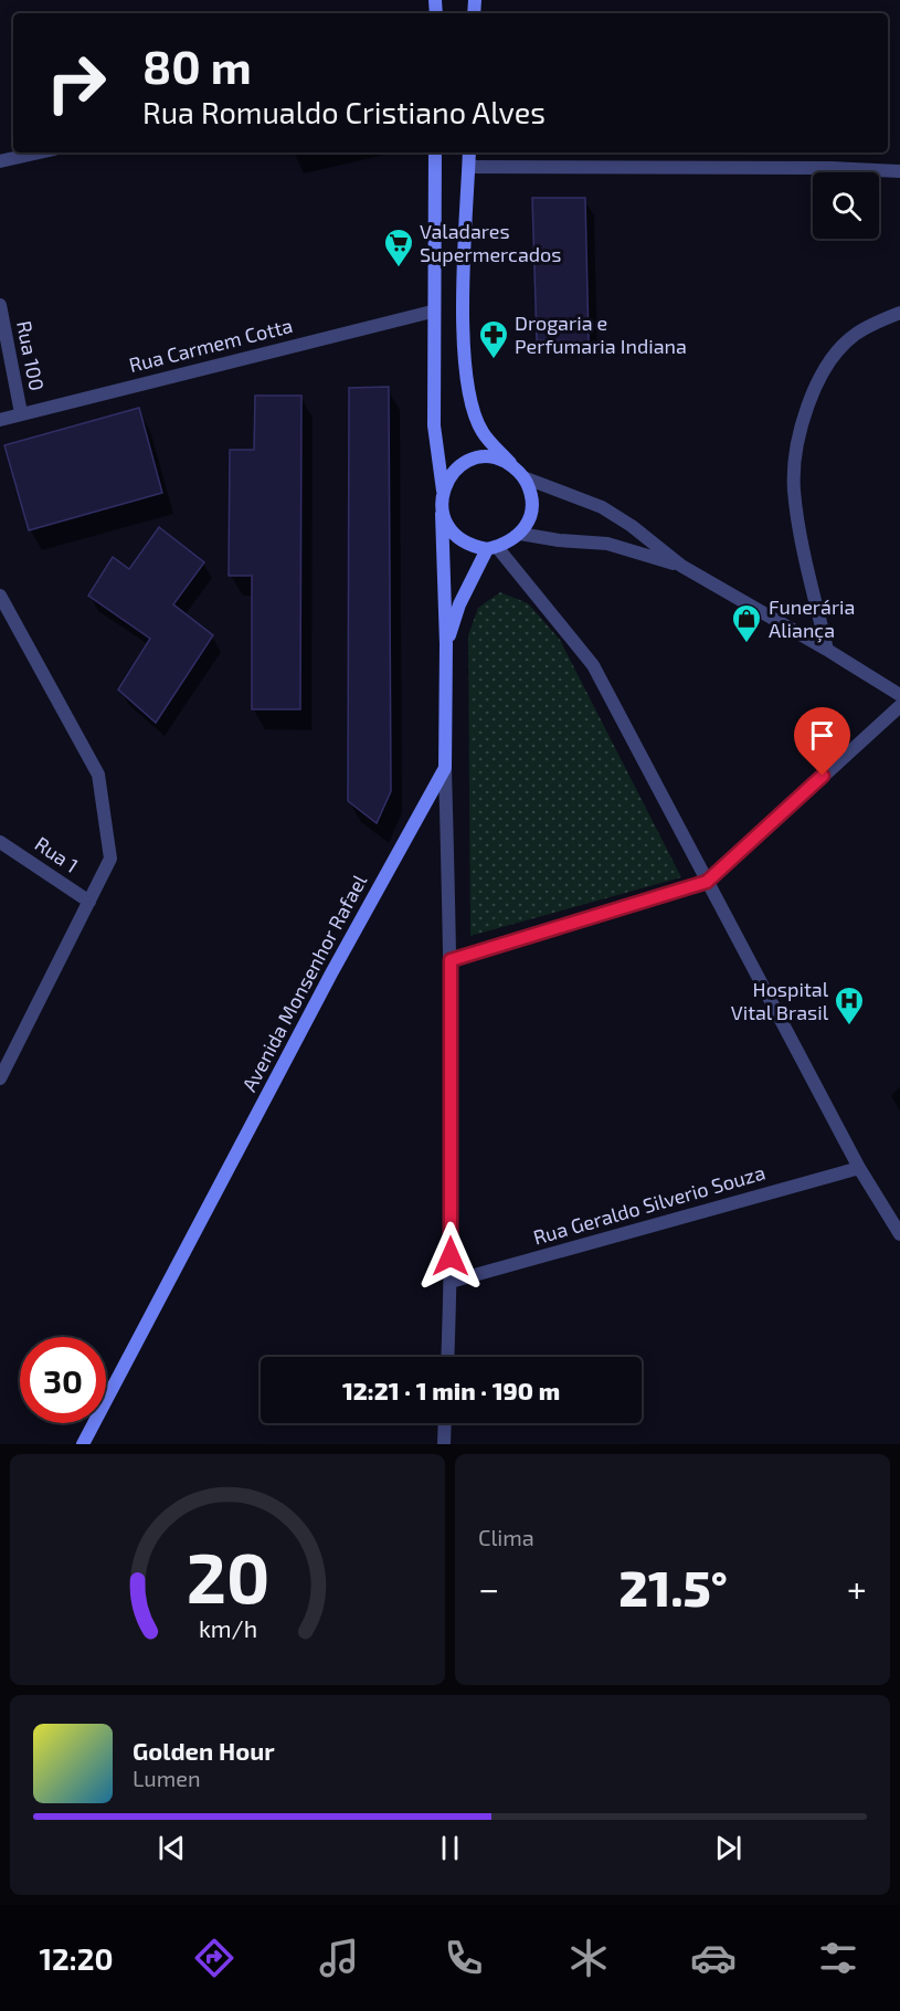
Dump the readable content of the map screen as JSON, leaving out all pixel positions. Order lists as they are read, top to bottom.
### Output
{
  "streets": {
    "main road": ["Avenida Monsenhor Rafael"],
    "street": [
      "Rua Carmem Cotta",
      "Rua 100",
      "Rua 1",
      "Rua Geraldo Silverio Souza"
    ]
  },
  "crossings": [
    ["Rua Carmem Cotta", "Rua 100"]
  ],
  "places": {
    "supermarket": ["Valadares Supermercados"],
    "pharmacy": ["Drogaria e Perfumaria Indiana"],
    "shop": ["Funerária Aliança"],
    "hospital": ["Hospital Vital Brasil"]
  },
  "page": {
    "turn": ["80 m", "Rua Romualdo Cristiano Alves"],
    "limit": "30",
    "trip": "12:21 · 1 min · 190 m",
    "tile": "Clima",
    "heat": ["−", "21.5°", "+"],
    "song": ["Golden Hour", "Lumen"],
    "tabs": "12:20",
    "gauge": ["20", "km/h"]
  }
}
